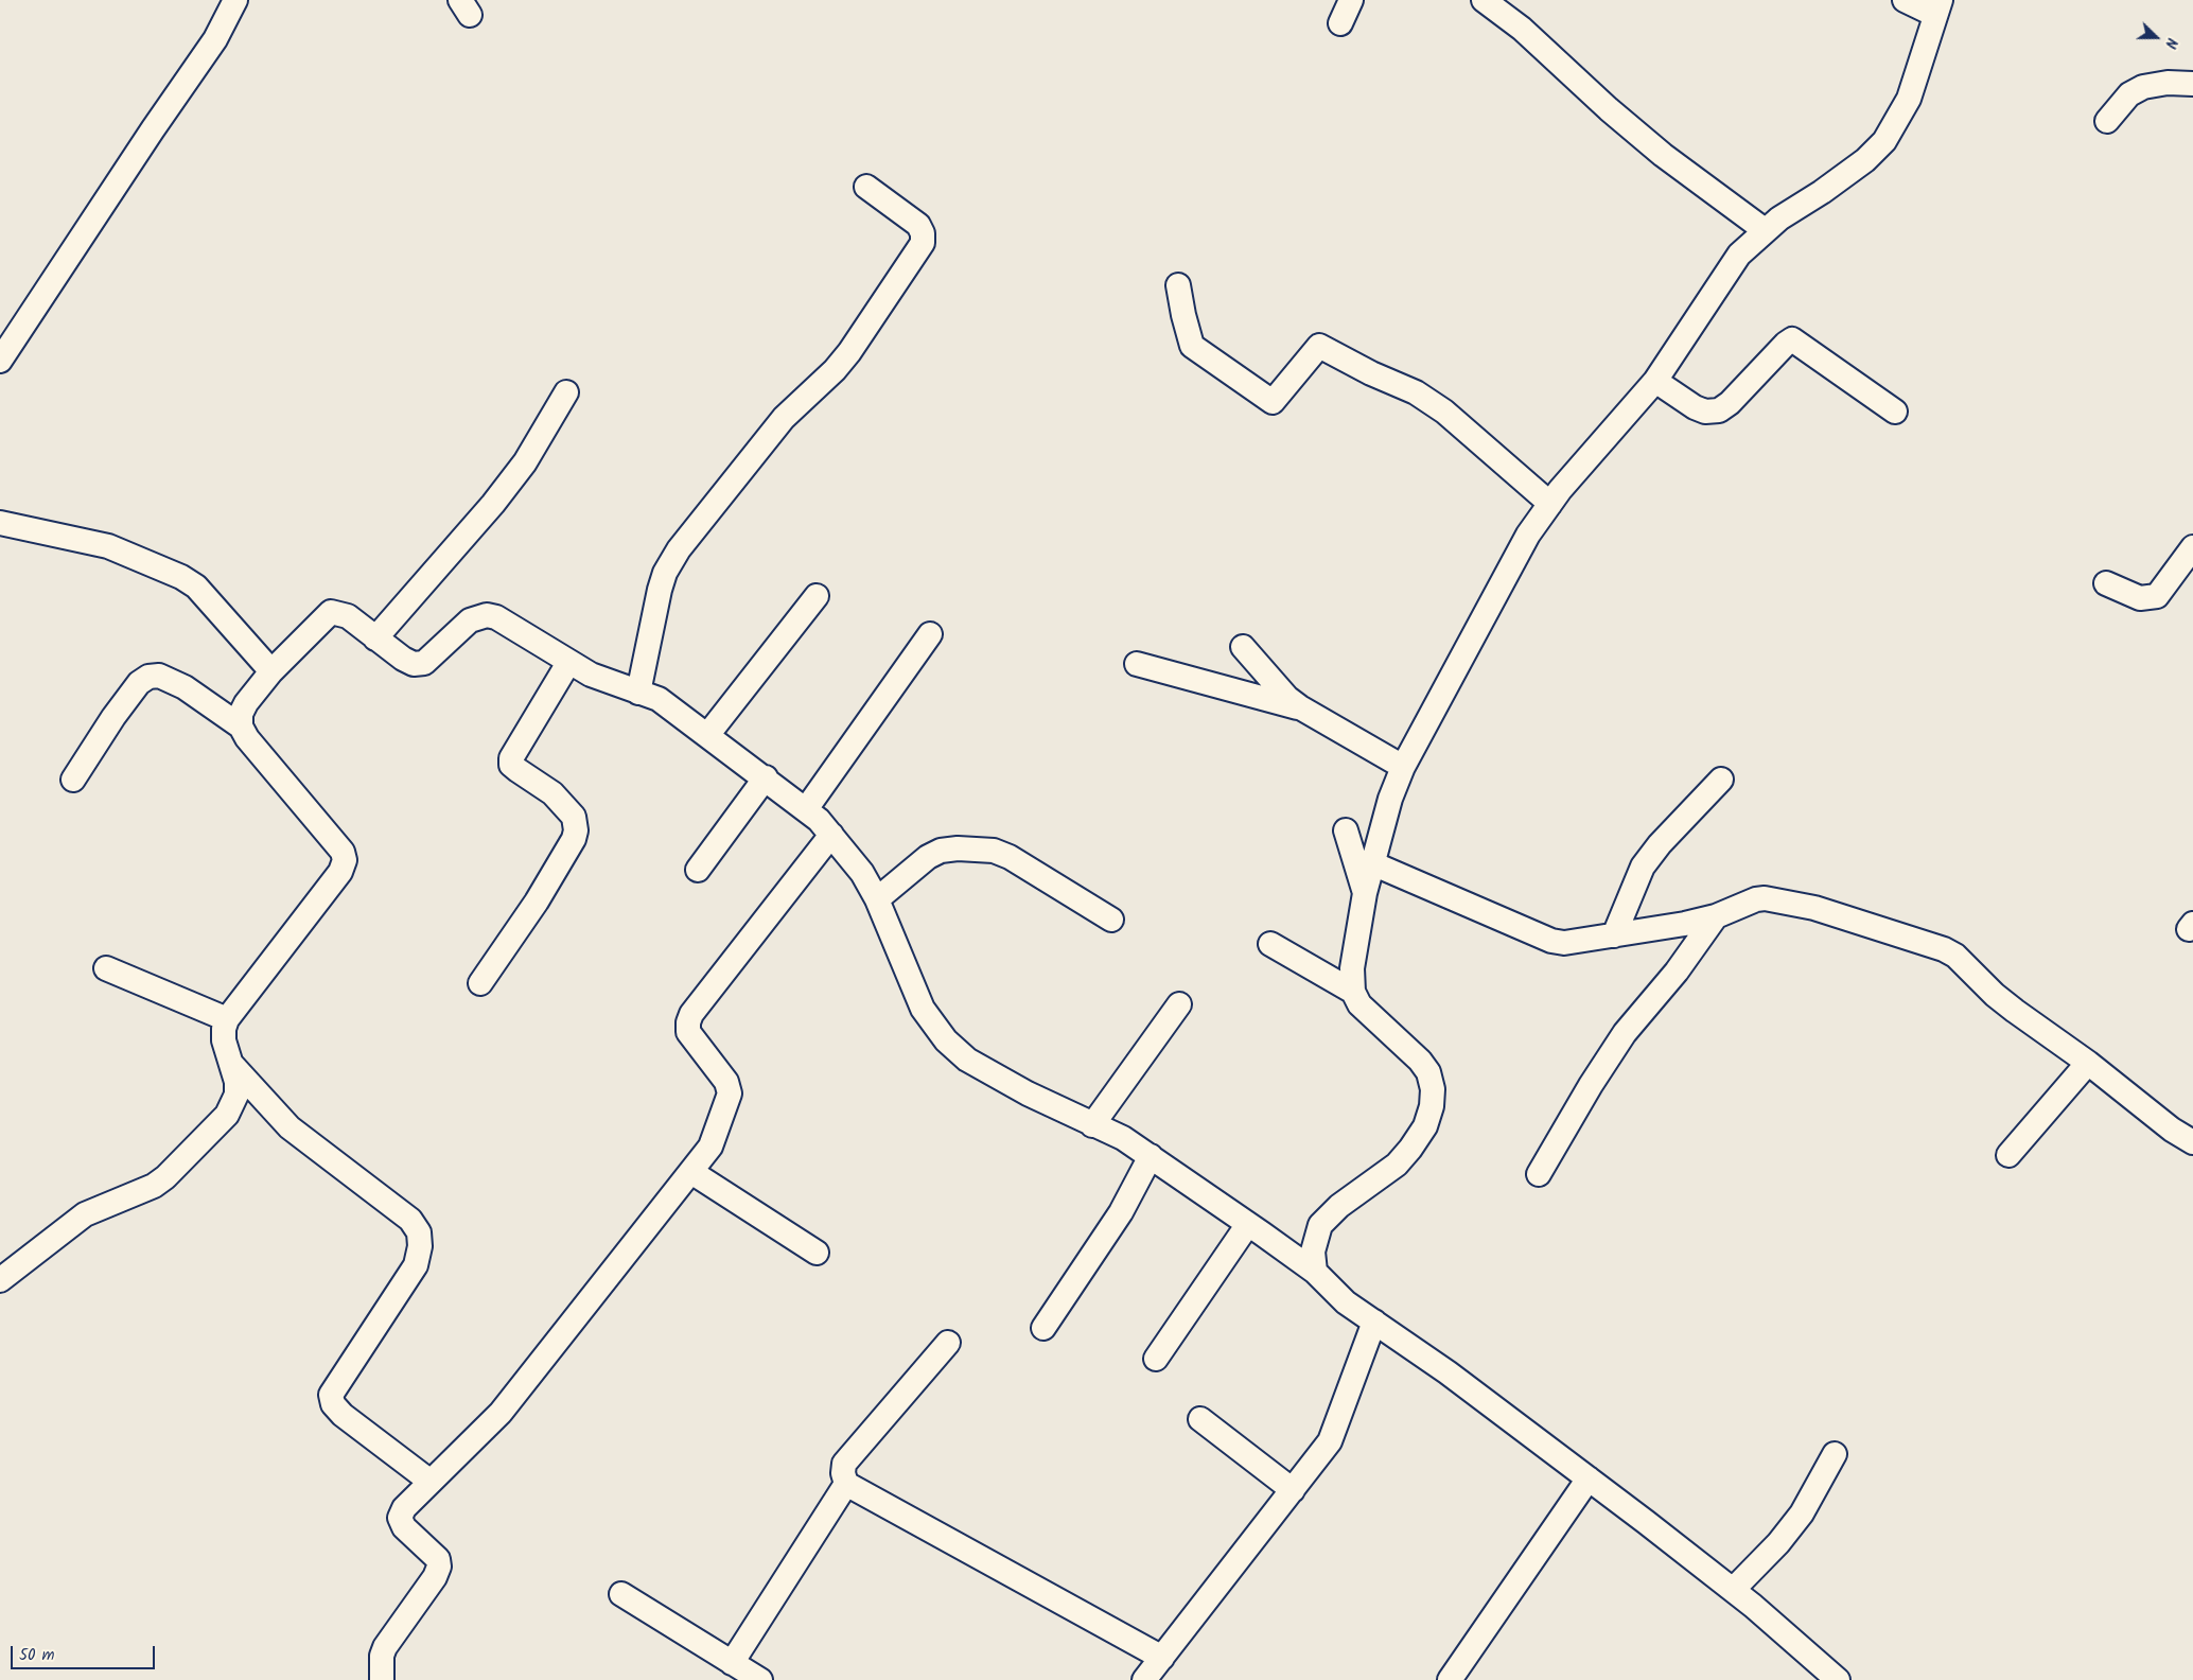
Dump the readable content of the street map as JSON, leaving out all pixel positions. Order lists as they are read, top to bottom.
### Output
{
  "scale_bar": "50 m",
  "north": "right"
}
